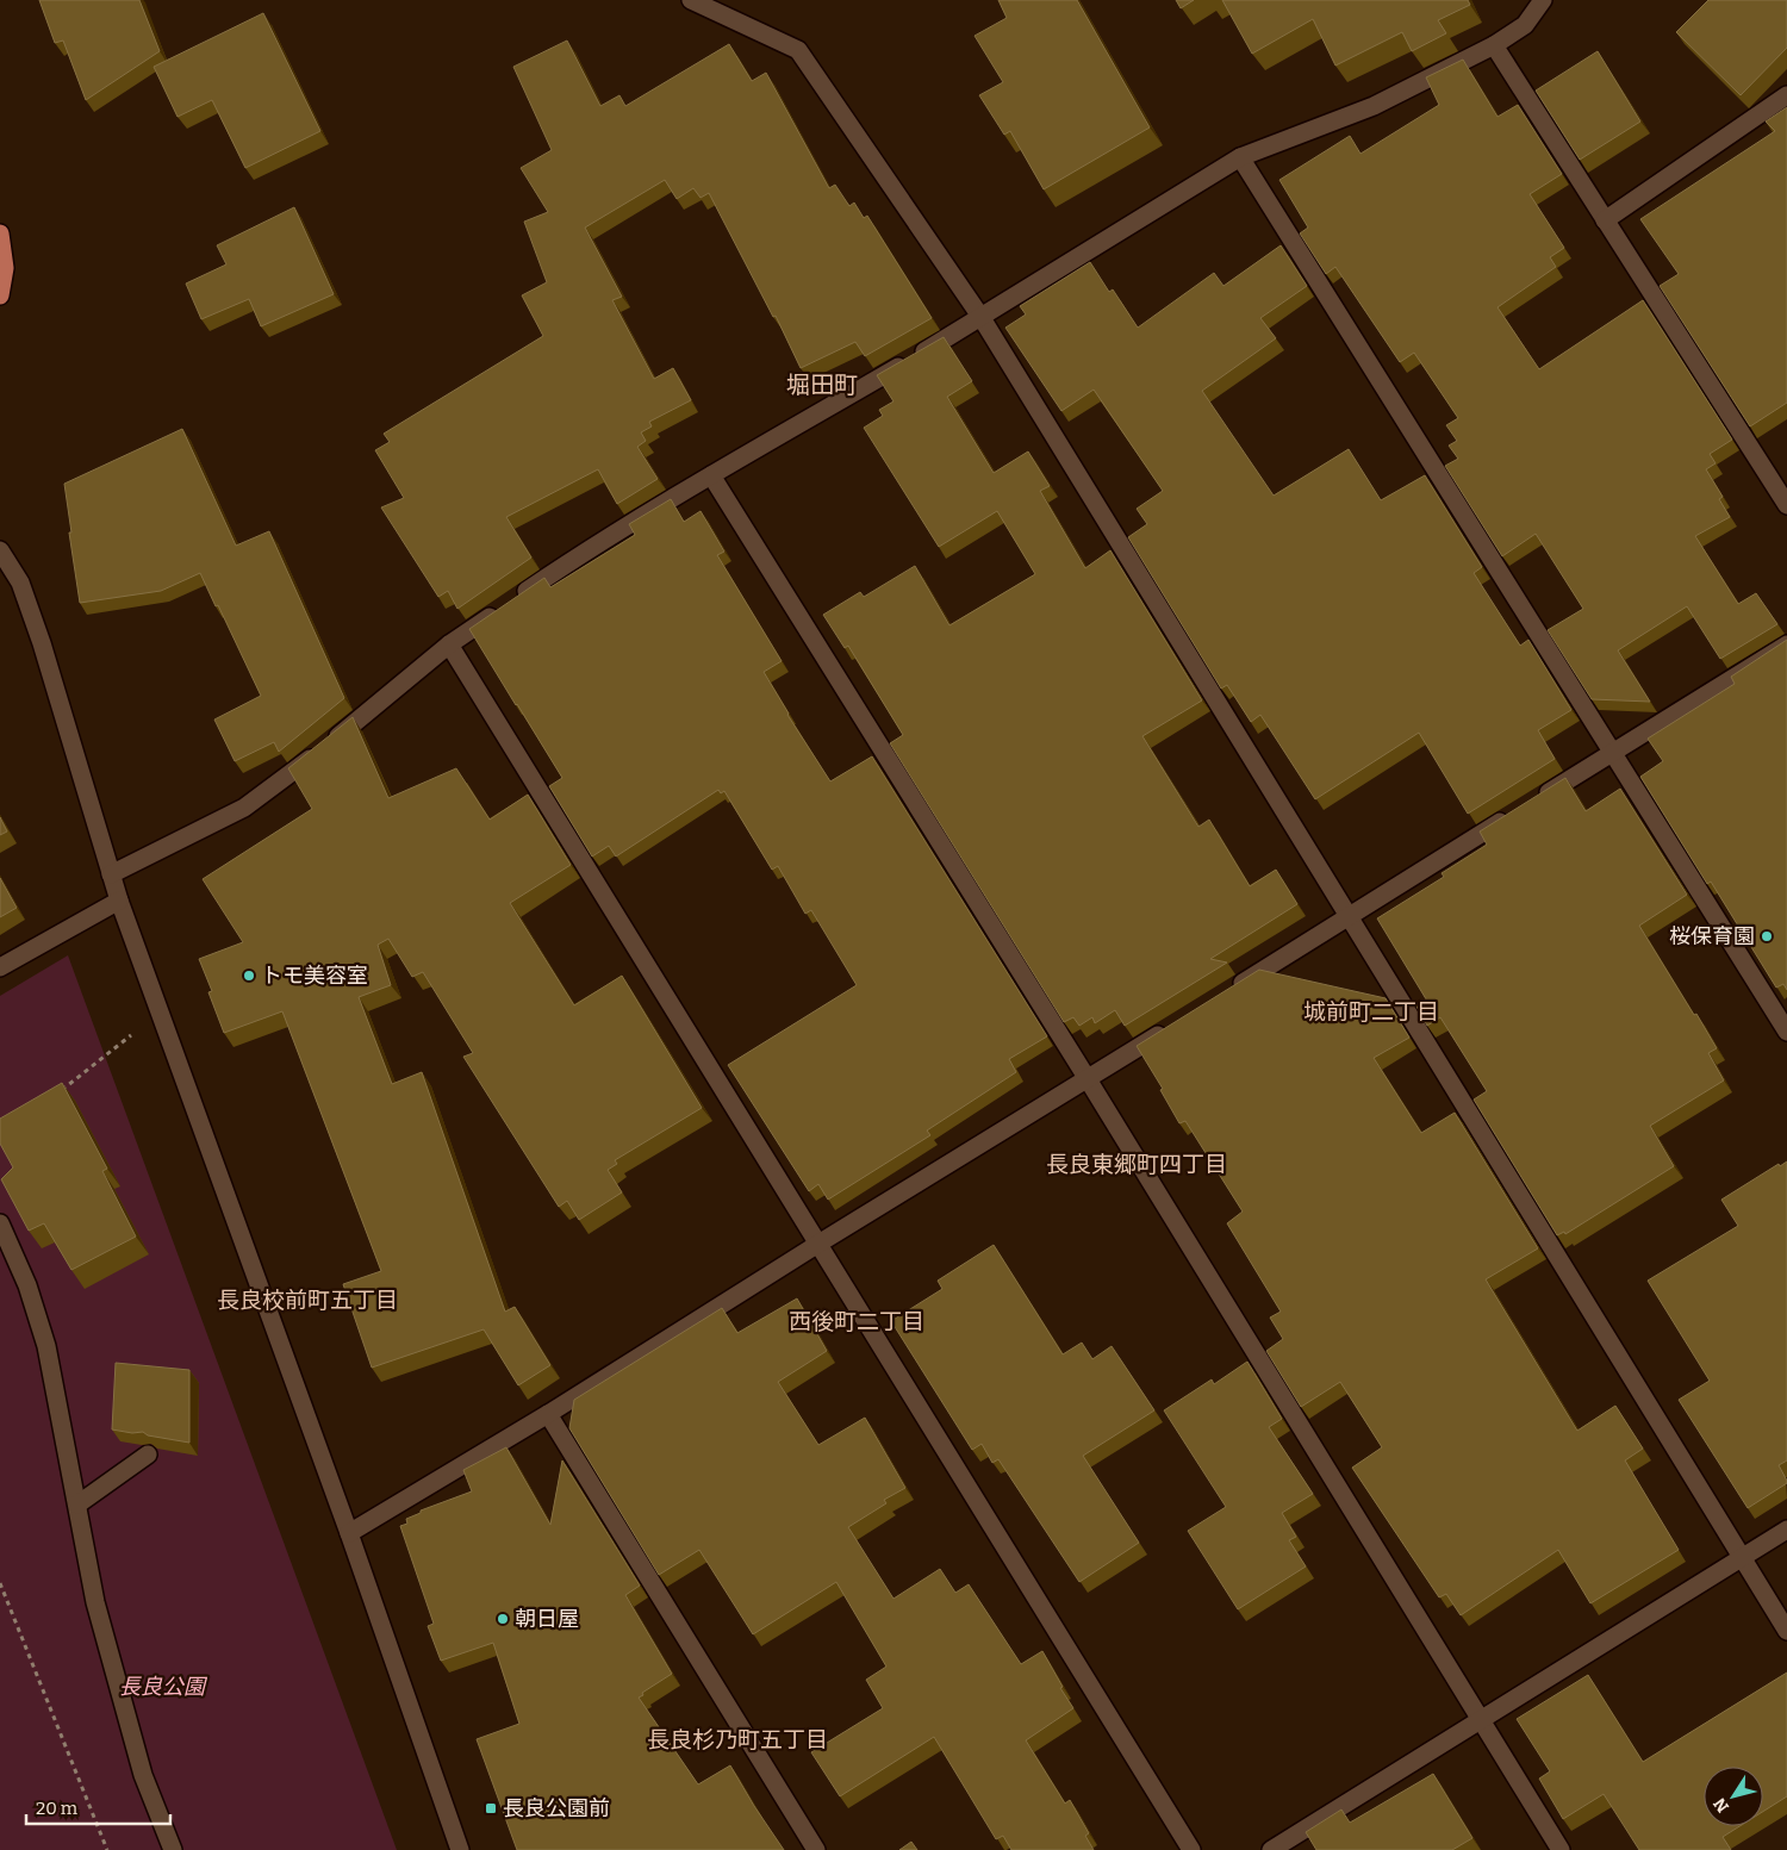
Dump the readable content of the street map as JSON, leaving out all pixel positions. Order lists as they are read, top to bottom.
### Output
{
  "districts": [
    "堀田町",
    "城前町二丁目",
    "長良東郷町四丁目",
    "長良校前町五丁目",
    "西後町二丁目",
    "長良杉乃町五丁目"
  ],
  "parks": ["長良公園"],
  "places": {
    "other": ["桜保育園", "トモ美容室", "朝日屋"],
    "transit": ["長良公園前"]
  },
  "scale_bar": "20 m",
  "north": "bottom left"
}
